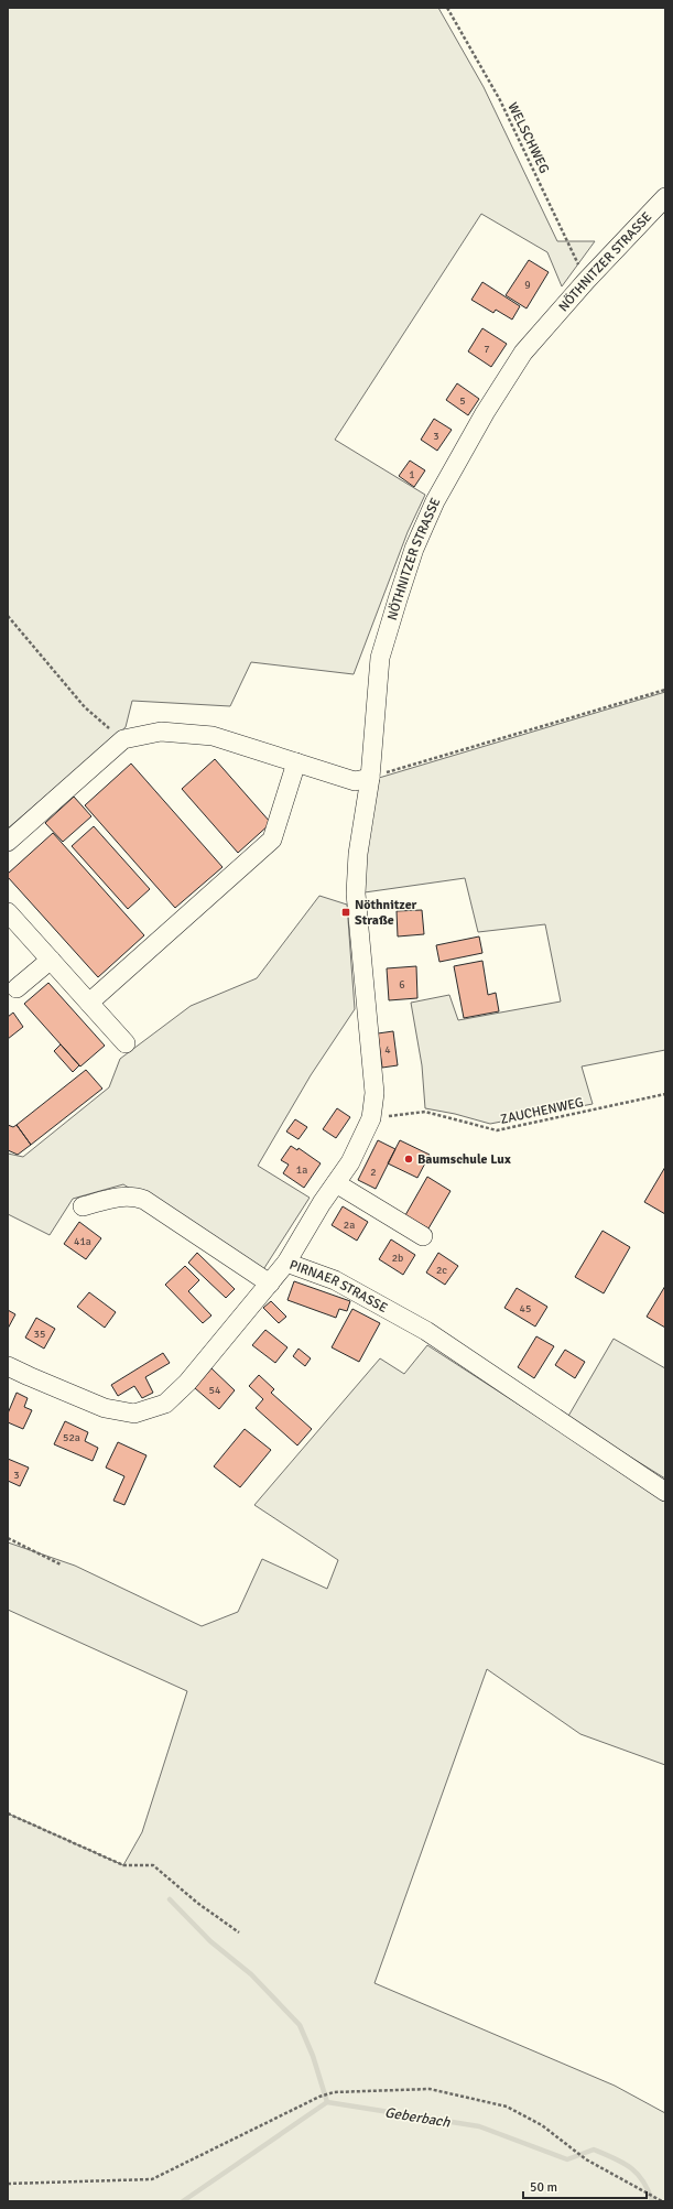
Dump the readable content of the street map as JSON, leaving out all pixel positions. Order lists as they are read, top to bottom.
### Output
{
  "streets": {
    "street": ["NÖTHNITZER STRASSE", "PIRNAER STRASSE"],
    "path": ["WELSCHWEG", "ZAUCHENWEG"]
  },
  "crossings": [
    ["WELSCHWEG", "NÖTHNITZER STRASSE"],
    ["NÖTHNITZER STRASSE", "ZAUCHENWEG"],
    ["NÖTHNITZER STRASSE", "PIRNAER STRASSE"]
  ],
  "water": ["Geberbach"],
  "places": {
    "transit": ["Nöthnitzer Straße"],
    "other": ["Baumschule Lux"]
  },
  "house_numbers": [
    "9",
    "7",
    "5",
    "3",
    "1",
    "6",
    "4",
    "1a",
    "2",
    "2a",
    "41a",
    "2b",
    "2c",
    "45",
    "35",
    "54",
    "52a",
    "3"
  ],
  "scale_bar": "50 m"
}
